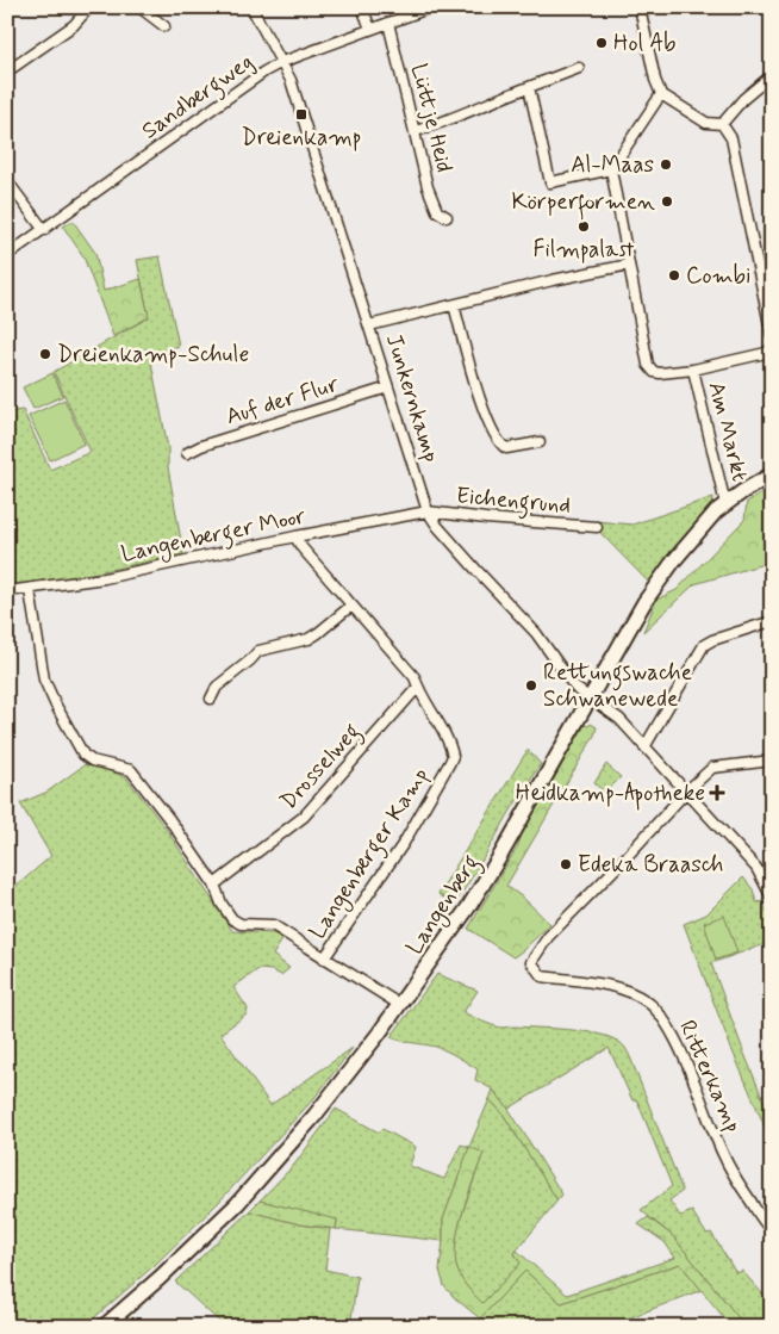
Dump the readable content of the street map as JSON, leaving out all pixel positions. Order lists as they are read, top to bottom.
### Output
{
  "streets": {
    "main road": ["Langenberg"],
    "street": [
      "Sandbergweg",
      "Lüttje Heid",
      "Junkernkamp",
      "Auf der Flur",
      "Am Markt",
      "Eichengrund",
      "Langenberger Moor",
      "Drosselweg",
      "Langenberger Kamp",
      "Ritterkamp"
    ]
  },
  "crossings": [
    ["Sandbergweg", "Lüttje Heid"],
    ["Sandbergweg", "Junkernkamp"],
    ["Junkernkamp", "Auf der Flur"],
    ["Junkernkamp", "Eichengrund"],
    ["Junkernkamp", "Langenberger Moor"],
    ["Junkernkamp", "Langenberg"],
    ["Junkernkamp", "Ritterkamp"],
    ["Am Markt", "Langenberg"],
    ["Eichengrund", "Langenberger Moor"],
    ["Langenberger Moor", "Langenberger Kamp"],
    ["Drosselweg", "Langenberger Kamp"]
  ],
  "places": {
    "other": [
      "Hol Ab",
      "Al-Maas",
      "Körperformen",
      "Filmpalast",
      "Combi",
      "Dreienkamp-Schule",
      "Rettungswache Schwanewede",
      "Edeka Braasch"
    ],
    "transit": ["Dreienkamp"],
    "health": ["Heidkamp-Apotheke"]
  }
}
